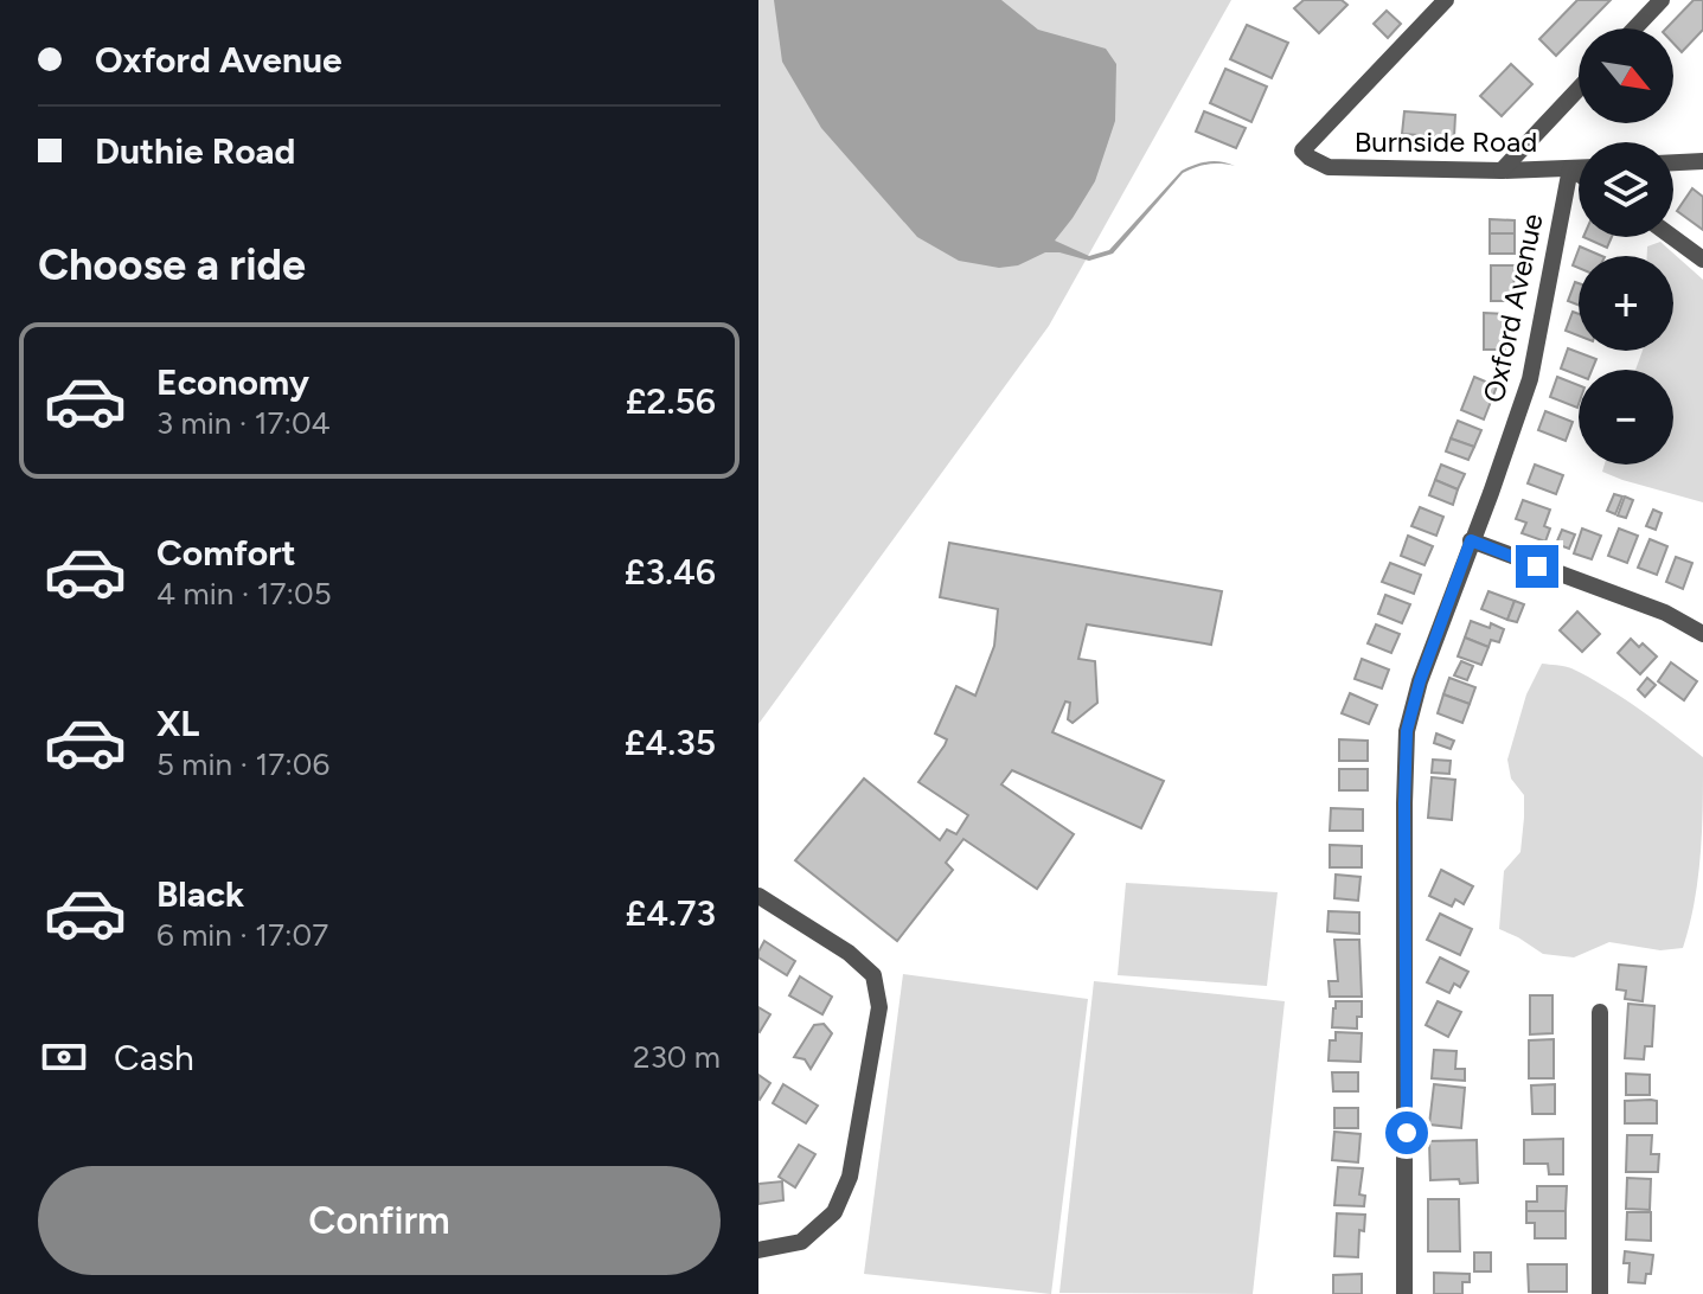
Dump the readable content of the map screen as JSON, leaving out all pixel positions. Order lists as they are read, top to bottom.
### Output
{
  "streets": {
    "street": ["Burnside Road", "Oxford Avenue"]
  },
  "crossings": [
    ["Burnside Road", "Oxford Avenue"]
  ],
  "north": "bottom right",
  "page": {
    "banner": ["Oxford Avenue", "Duthie Road"],
    "map_buttons": ["+", "−"],
    "heading": "Choose a ride",
    "list": [
      {
        "name": "Economy",
        "note": "3 min · 17:04",
        "value": "£2.56"
      },
      {
        "name": "Comfort",
        "note": "4 min · 17:05",
        "value": "£3.46"
      },
      {
        "name": "XL",
        "note": "5 min · 17:06",
        "value": "£4.35"
      },
      {
        "name": "Black",
        "note": "6 min · 17:07",
        "value": "£4.73"
      }
    ],
    "pay": ["Cash", "230 m"],
    "buttons": "Confirm"
  }
}
